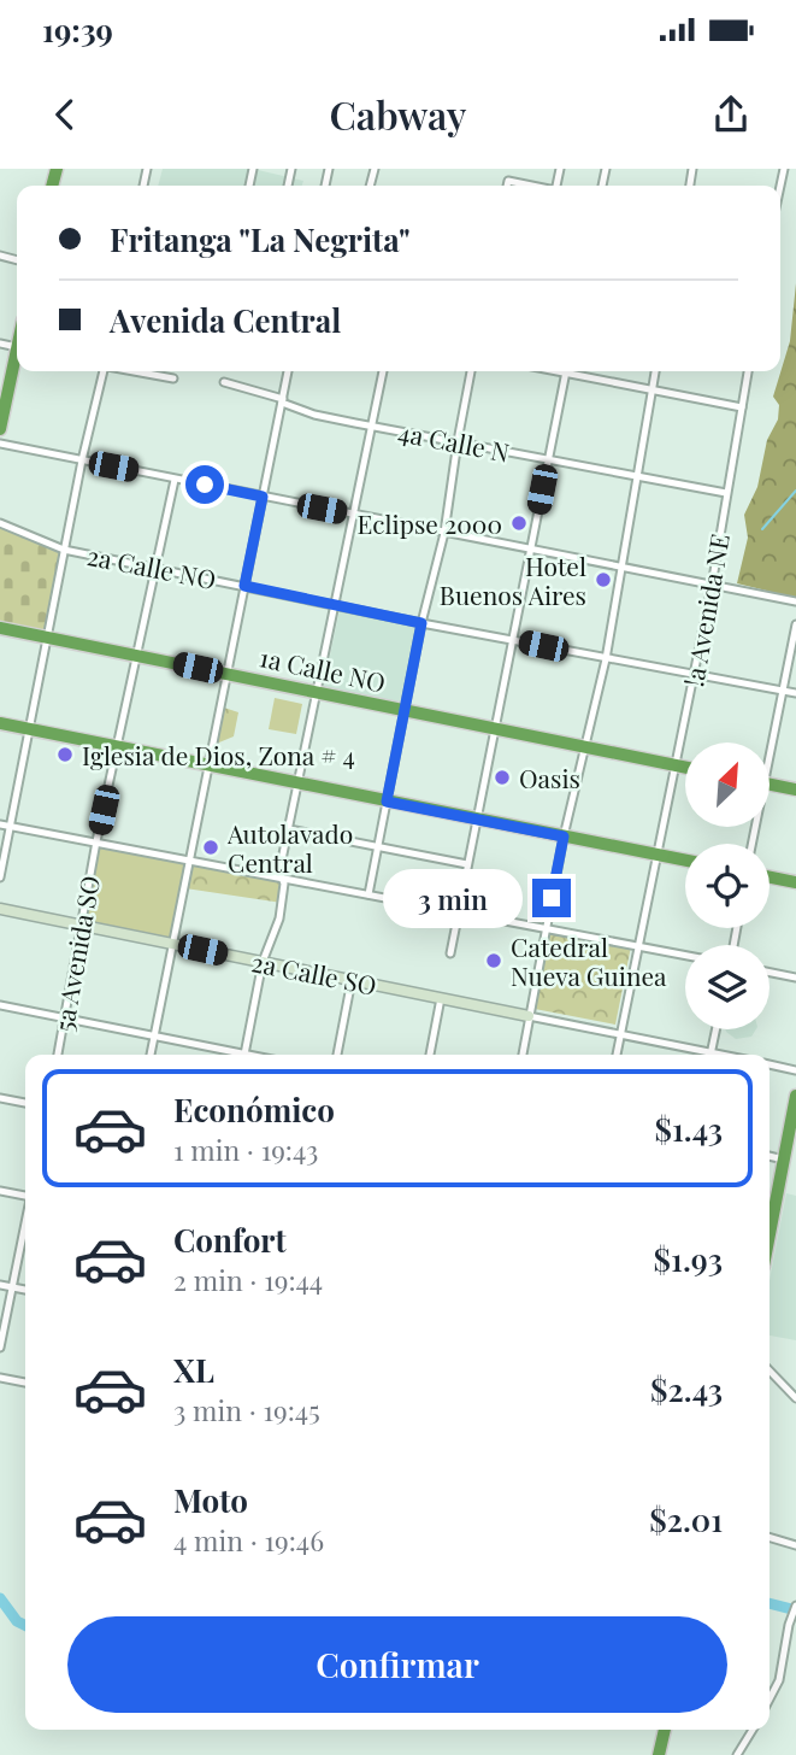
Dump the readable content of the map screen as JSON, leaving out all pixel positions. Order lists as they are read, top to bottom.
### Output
{
  "streets": {
    "highway": ["1a Calle NO"],
    "street": [
      "4a Calle N",
      "2a Calle NO",
      "!a Avenida NE",
      "5a Avenida SO",
      "2a Calle SO"
    ]
  },
  "crossings": [
    ["4a Calle N", "!a Avenida NE"],
    ["2a Calle NO", "!a Avenida NE"],
    ["2a Calle NO", "5a Avenida SO"],
    ["!a Avenida NE", "1a Calle NO"],
    ["1a Calle NO", "5a Avenida SO"],
    ["5a Avenida SO", "2a Calle SO"]
  ],
  "places": [
    "Eclipse 2000",
    "Hotel Buenos Aires",
    "Iglesia de Dios, Zona # 4",
    "Oasis",
    "Autolavado Central",
    "Catedral Nueva Guinea"
  ],
  "north": "top right",
  "page": {
    "status": "19:39",
    "header": "Cabway",
    "banner": ["Fritanga \"La Negrita\"", "Avenida Central"],
    "bubble": "3 min",
    "list": [
      {
        "name": "Económico",
        "note": "1 min · 19:43",
        "value": "$1.43"
      },
      {
        "name": "Confort",
        "note": "2 min · 19:44",
        "value": "$1.93"
      },
      {
        "name": "XL",
        "note": "3 min · 19:45",
        "value": "$2.43"
      },
      {
        "name": "Moto",
        "note": "4 min · 19:46",
        "value": "$2.01"
      }
    ],
    "buttons": "Confirmar"
  }
}
